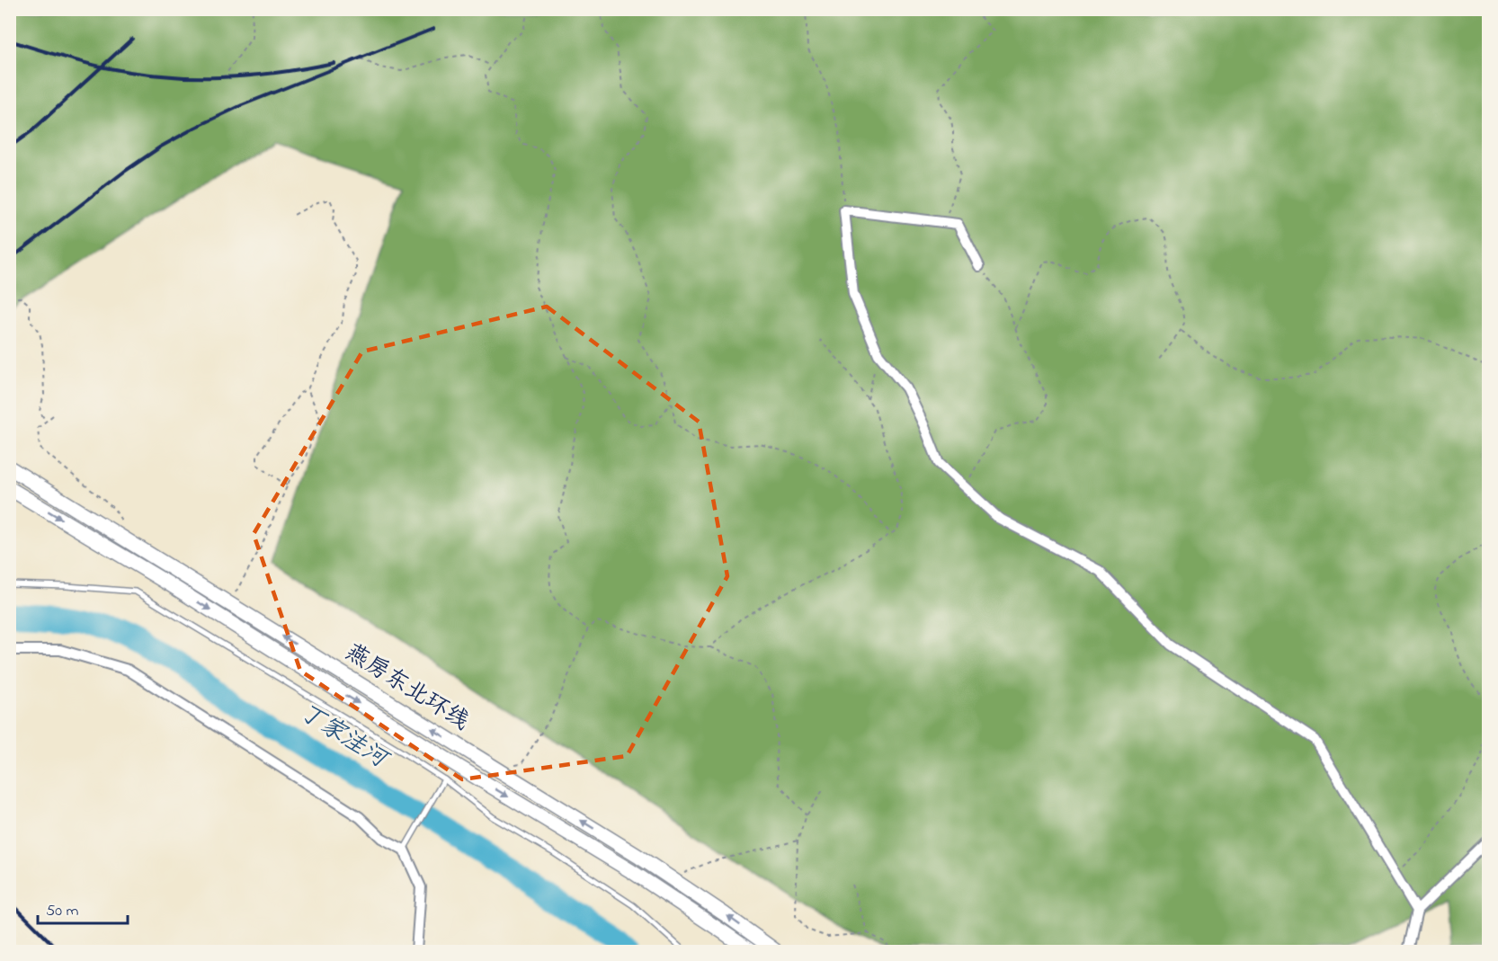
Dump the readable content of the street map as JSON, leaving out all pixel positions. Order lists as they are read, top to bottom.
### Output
{
  "streets": {
    "main road": ["燕房东北环线"]
  },
  "water": ["丁家洼河"],
  "scale_bar": "50 m"
}
